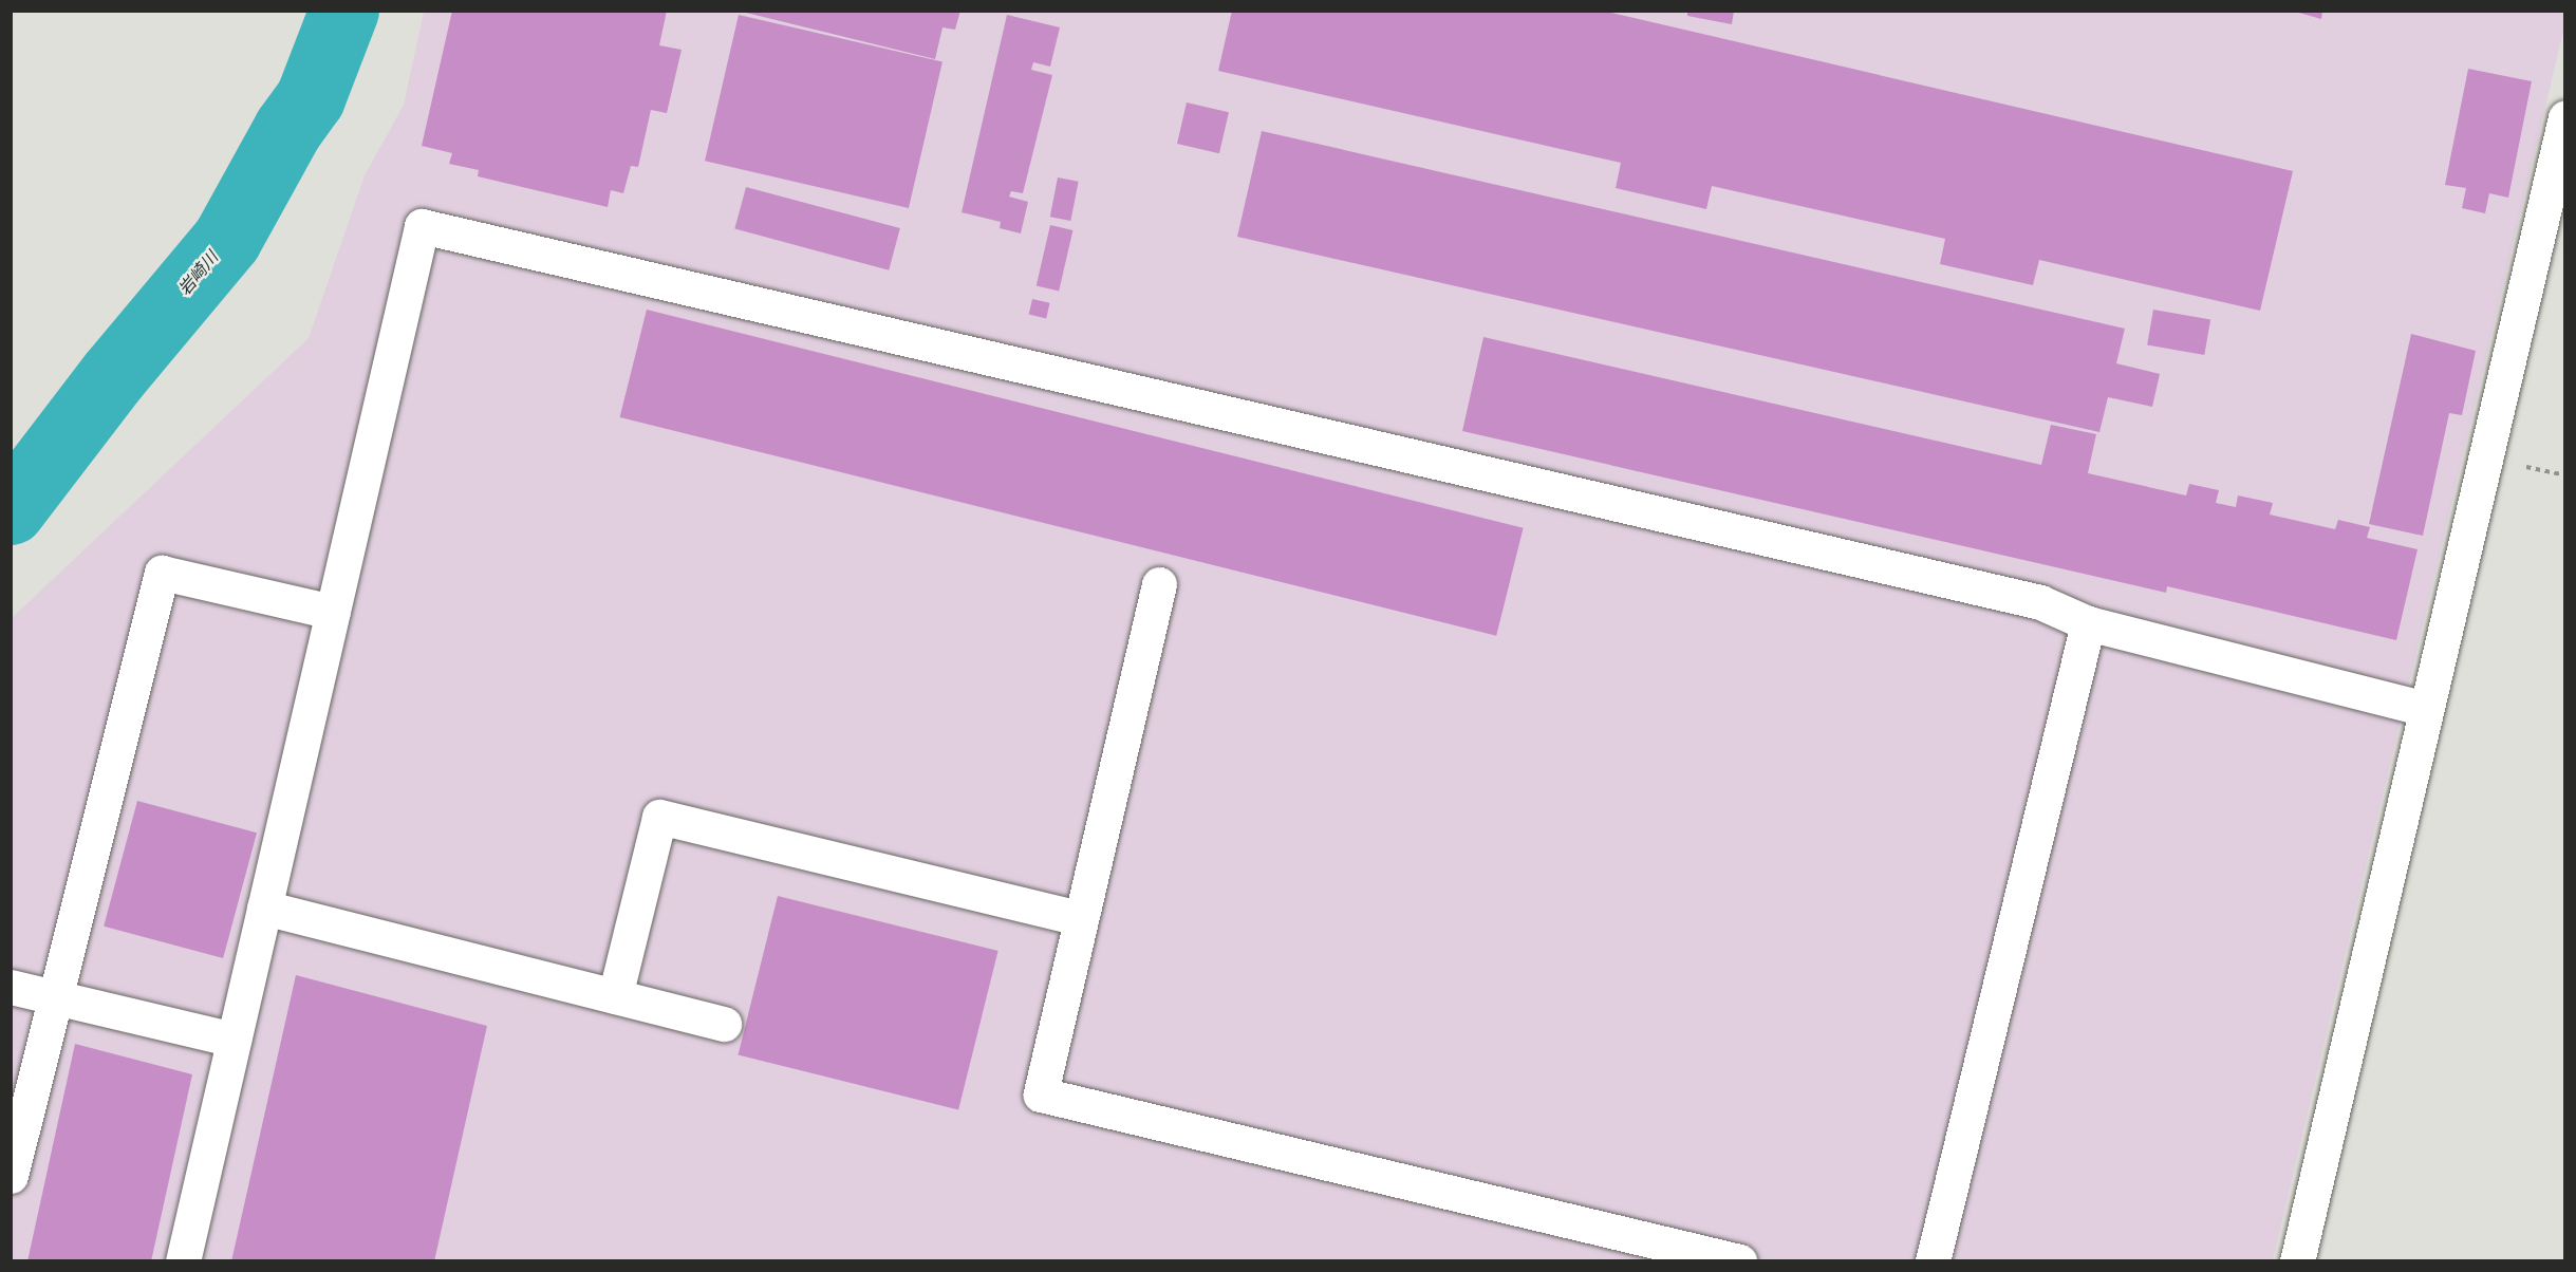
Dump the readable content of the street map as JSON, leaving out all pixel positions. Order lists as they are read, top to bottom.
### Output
{
  "water": ["岩崎川"]
}
